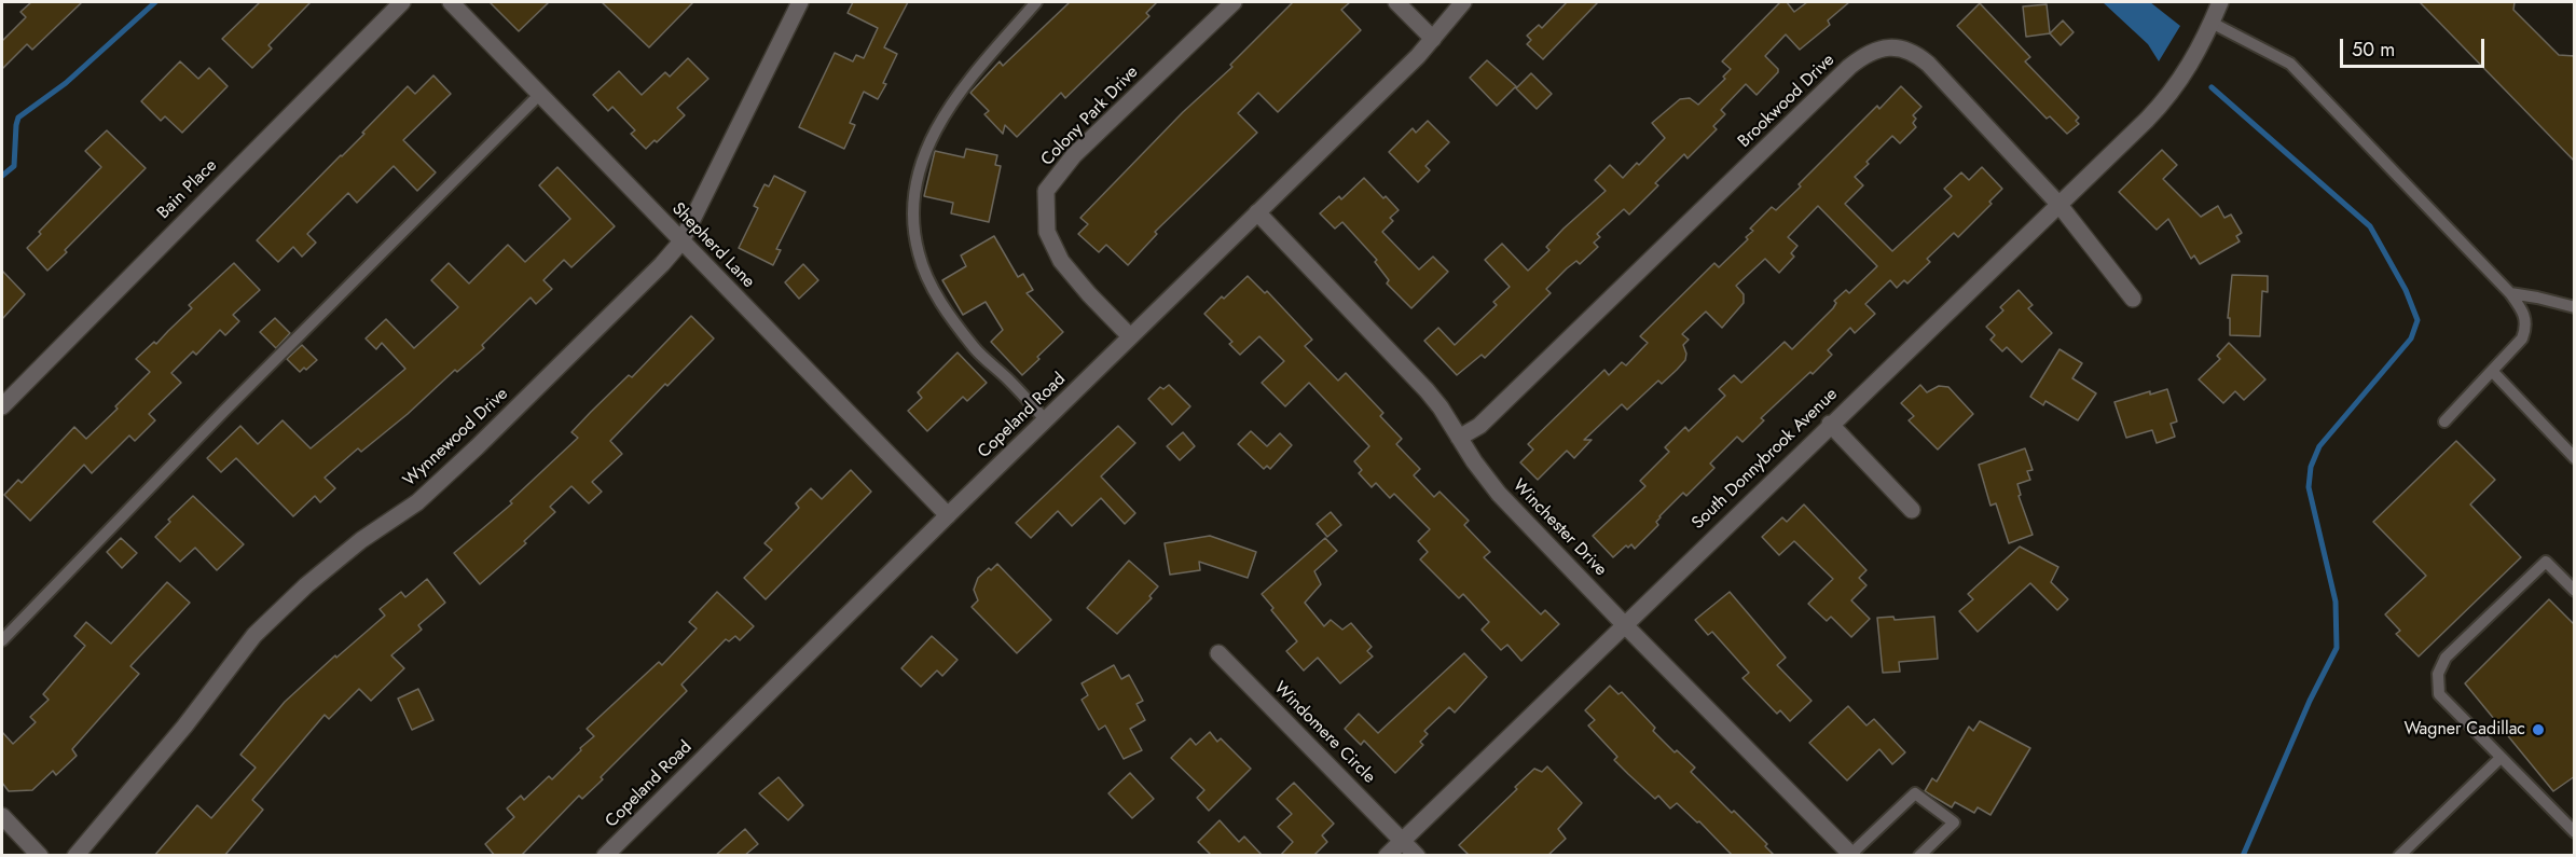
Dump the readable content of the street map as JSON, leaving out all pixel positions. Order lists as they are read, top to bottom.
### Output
{
  "streets": {
    "street": [
      "Brookwood Drive",
      "Colony Park Drive",
      "Bain Place",
      "Shepherd Lane",
      "Copeland Road",
      "Wynnewood Drive",
      "South Donnybrook Avenue",
      "Winchester Drive",
      "Windomere Circle"
    ]
  },
  "crossings": [
    ["Brookwood Drive", "South Donnybrook Avenue"],
    ["Brookwood Drive", "Winchester Drive"],
    ["Colony Park Drive", "Copeland Road"],
    ["Shepherd Lane", "Copeland Road"],
    ["Shepherd Lane", "Wynnewood Drive"],
    ["Copeland Road", "Winchester Drive"],
    ["South Donnybrook Avenue", "Winchester Drive"],
    ["South Donnybrook Avenue", "Windomere Circle"]
  ],
  "places": ["Wagner Cadillac"],
  "scale_bar": "50 m"
}
